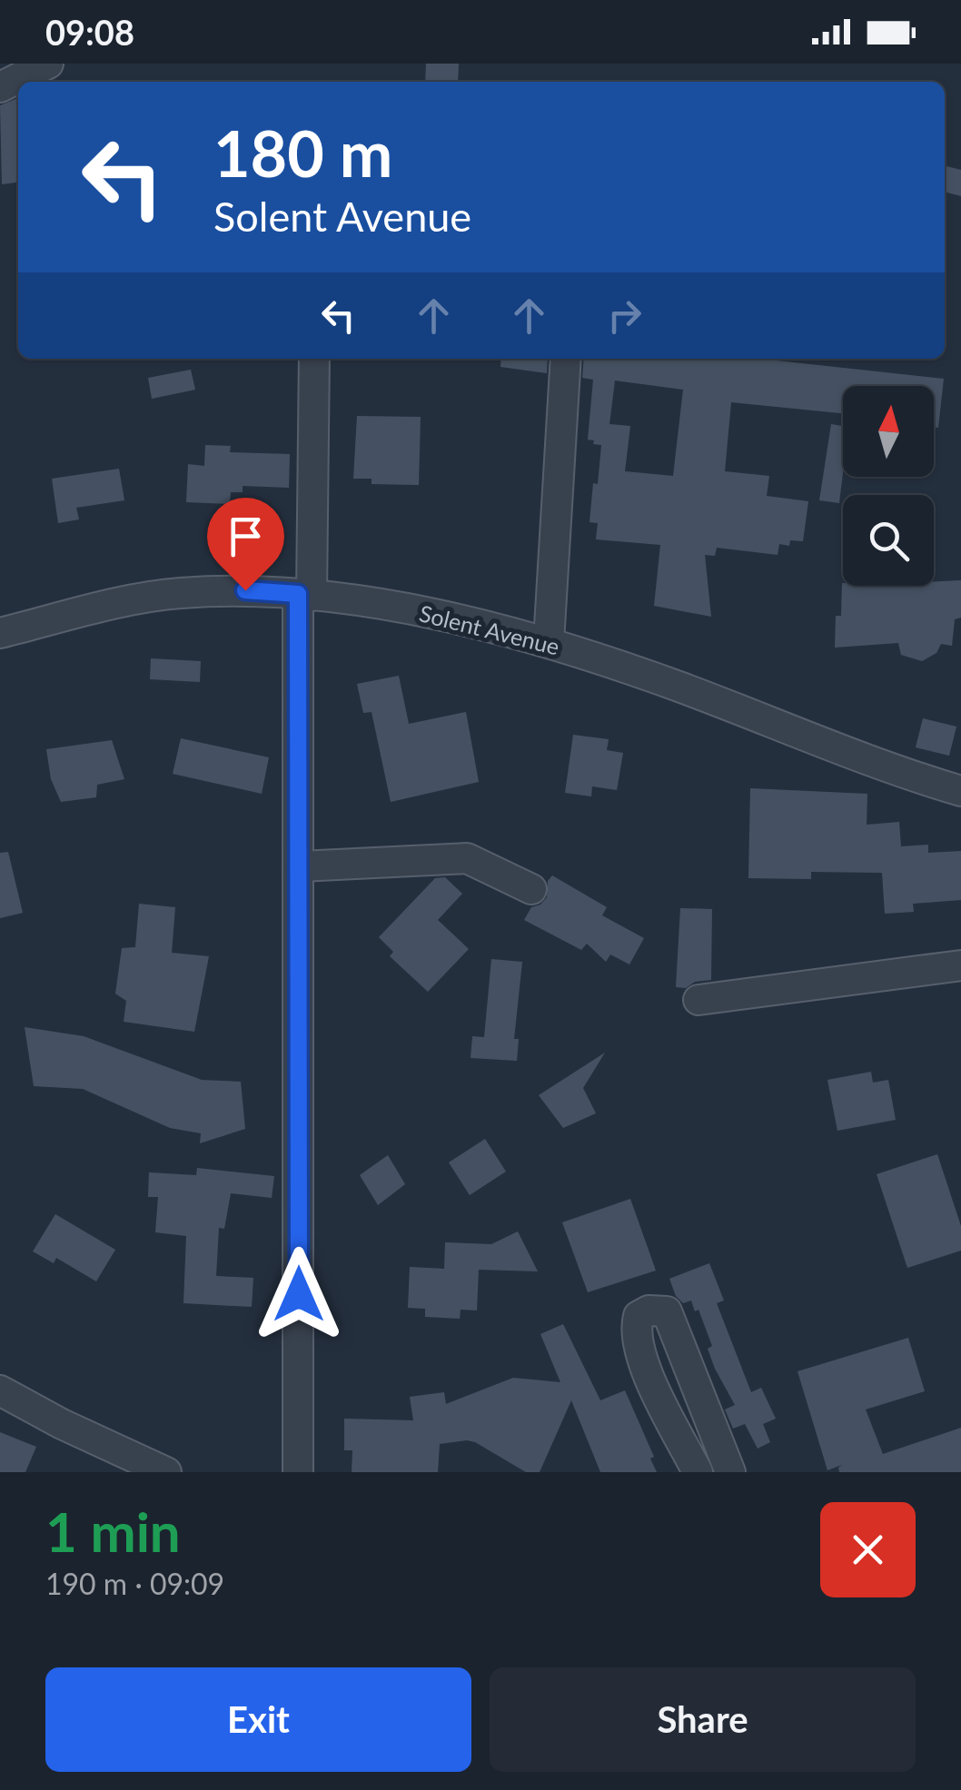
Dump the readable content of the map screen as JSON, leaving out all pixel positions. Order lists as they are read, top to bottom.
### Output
{
  "streets": {
    "street": ["Solent Avenue"]
  },
  "north": "top",
  "page": {
    "status": "09:08",
    "turn": ["180 m", "Solent Avenue"],
    "heading": ["1 min", "190 m · 09:09"],
    "buttons": ["Exit", "Share"]
  }
}
